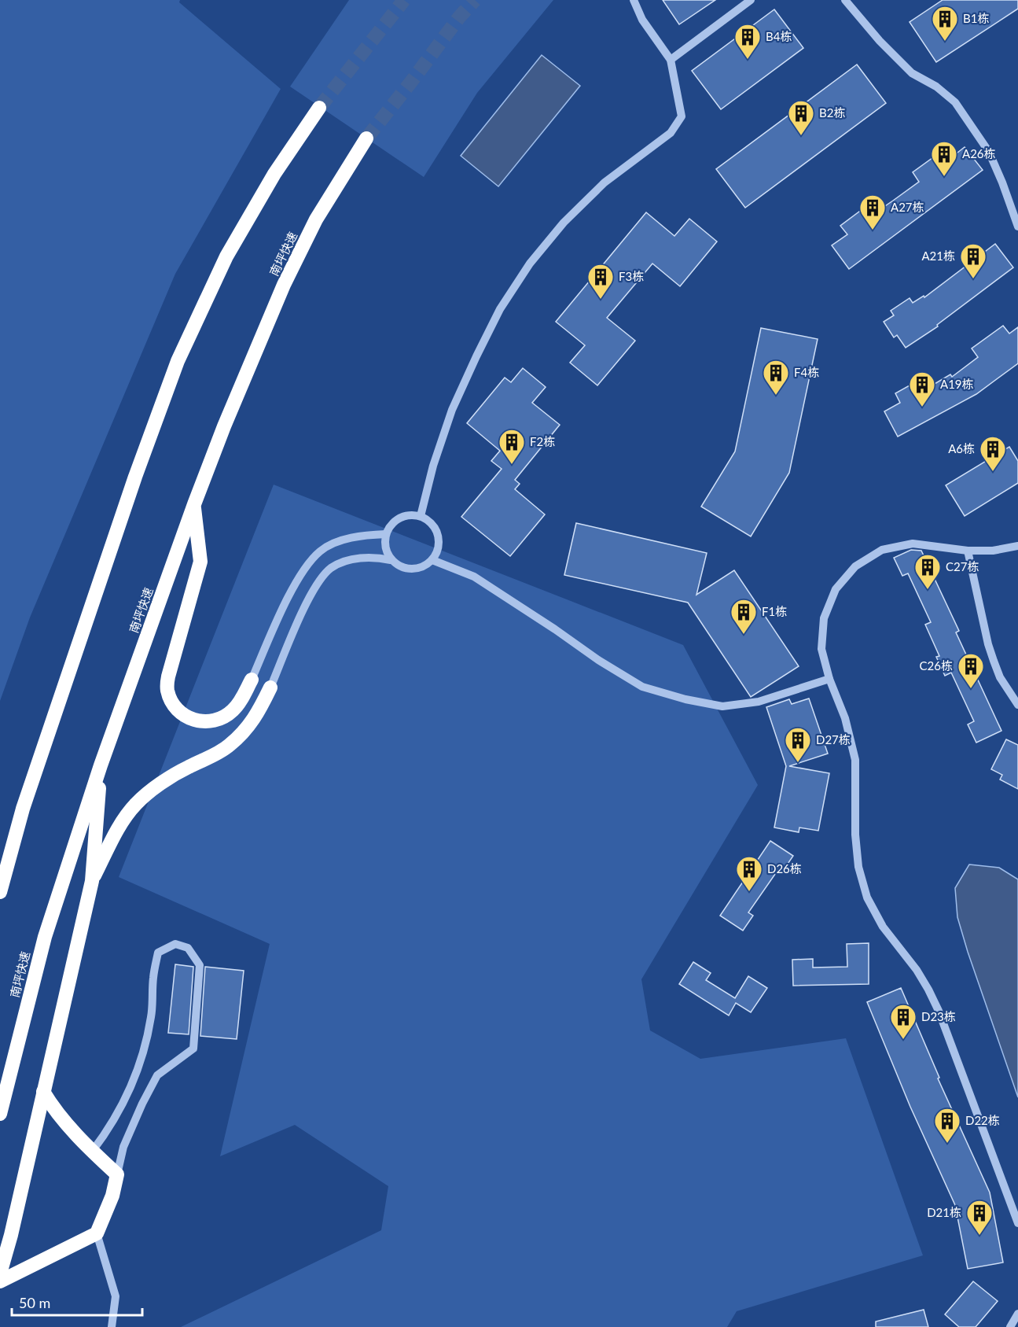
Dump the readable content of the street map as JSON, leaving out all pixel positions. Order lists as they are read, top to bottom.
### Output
{
  "streets": {
    "highway": ["南坪快速"]
  },
  "places": {
    "building": [
      "B1栋",
      "B4栋",
      "B2栋",
      "A26栋",
      "A27栋",
      "A21栋",
      "F3栋",
      "F4栋",
      "A19栋",
      "F2栋",
      "A6栋",
      "C27栋",
      "F1栋",
      "C26栋",
      "D27栋",
      "D26栋",
      "D23栋",
      "D22栋",
      "D21栋"
    ]
  },
  "scale_bar": "50 m"
}
